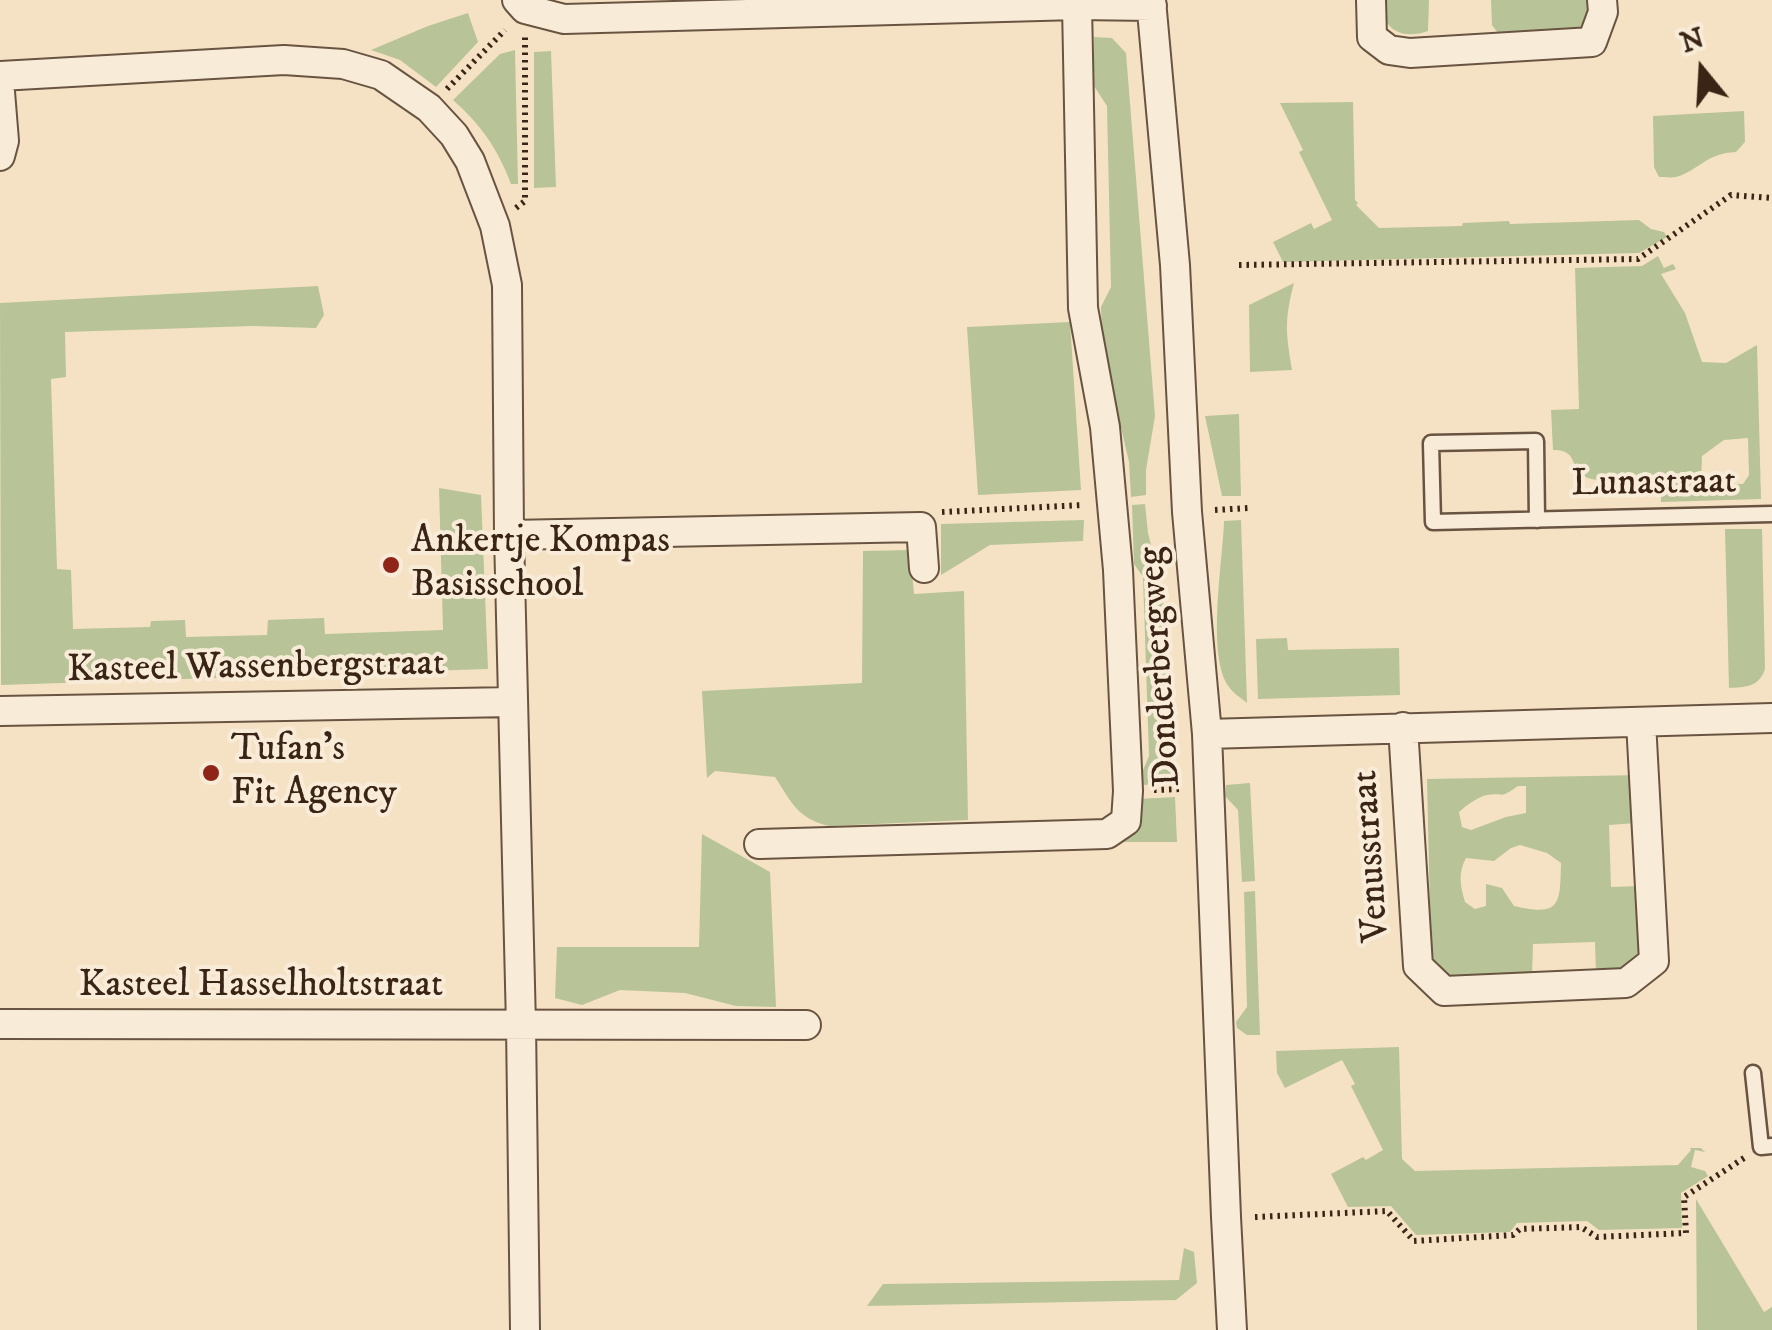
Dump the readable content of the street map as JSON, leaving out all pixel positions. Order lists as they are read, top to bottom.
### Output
{
  "streets": {
    "street": [
      "Donderbergweg",
      "Kasteel Wassenbergstraat",
      "Venusstraat",
      "Kasteel Hasselholtstraat"
    ],
    "lane": ["Lunastraat"]
  },
  "crossings": [
    ["Donderbergweg", "Venusstraat"]
  ],
  "places": ["Ankertje Kompas Basisschool", "Tufan's Fit Agency"],
  "north": "top"
}
